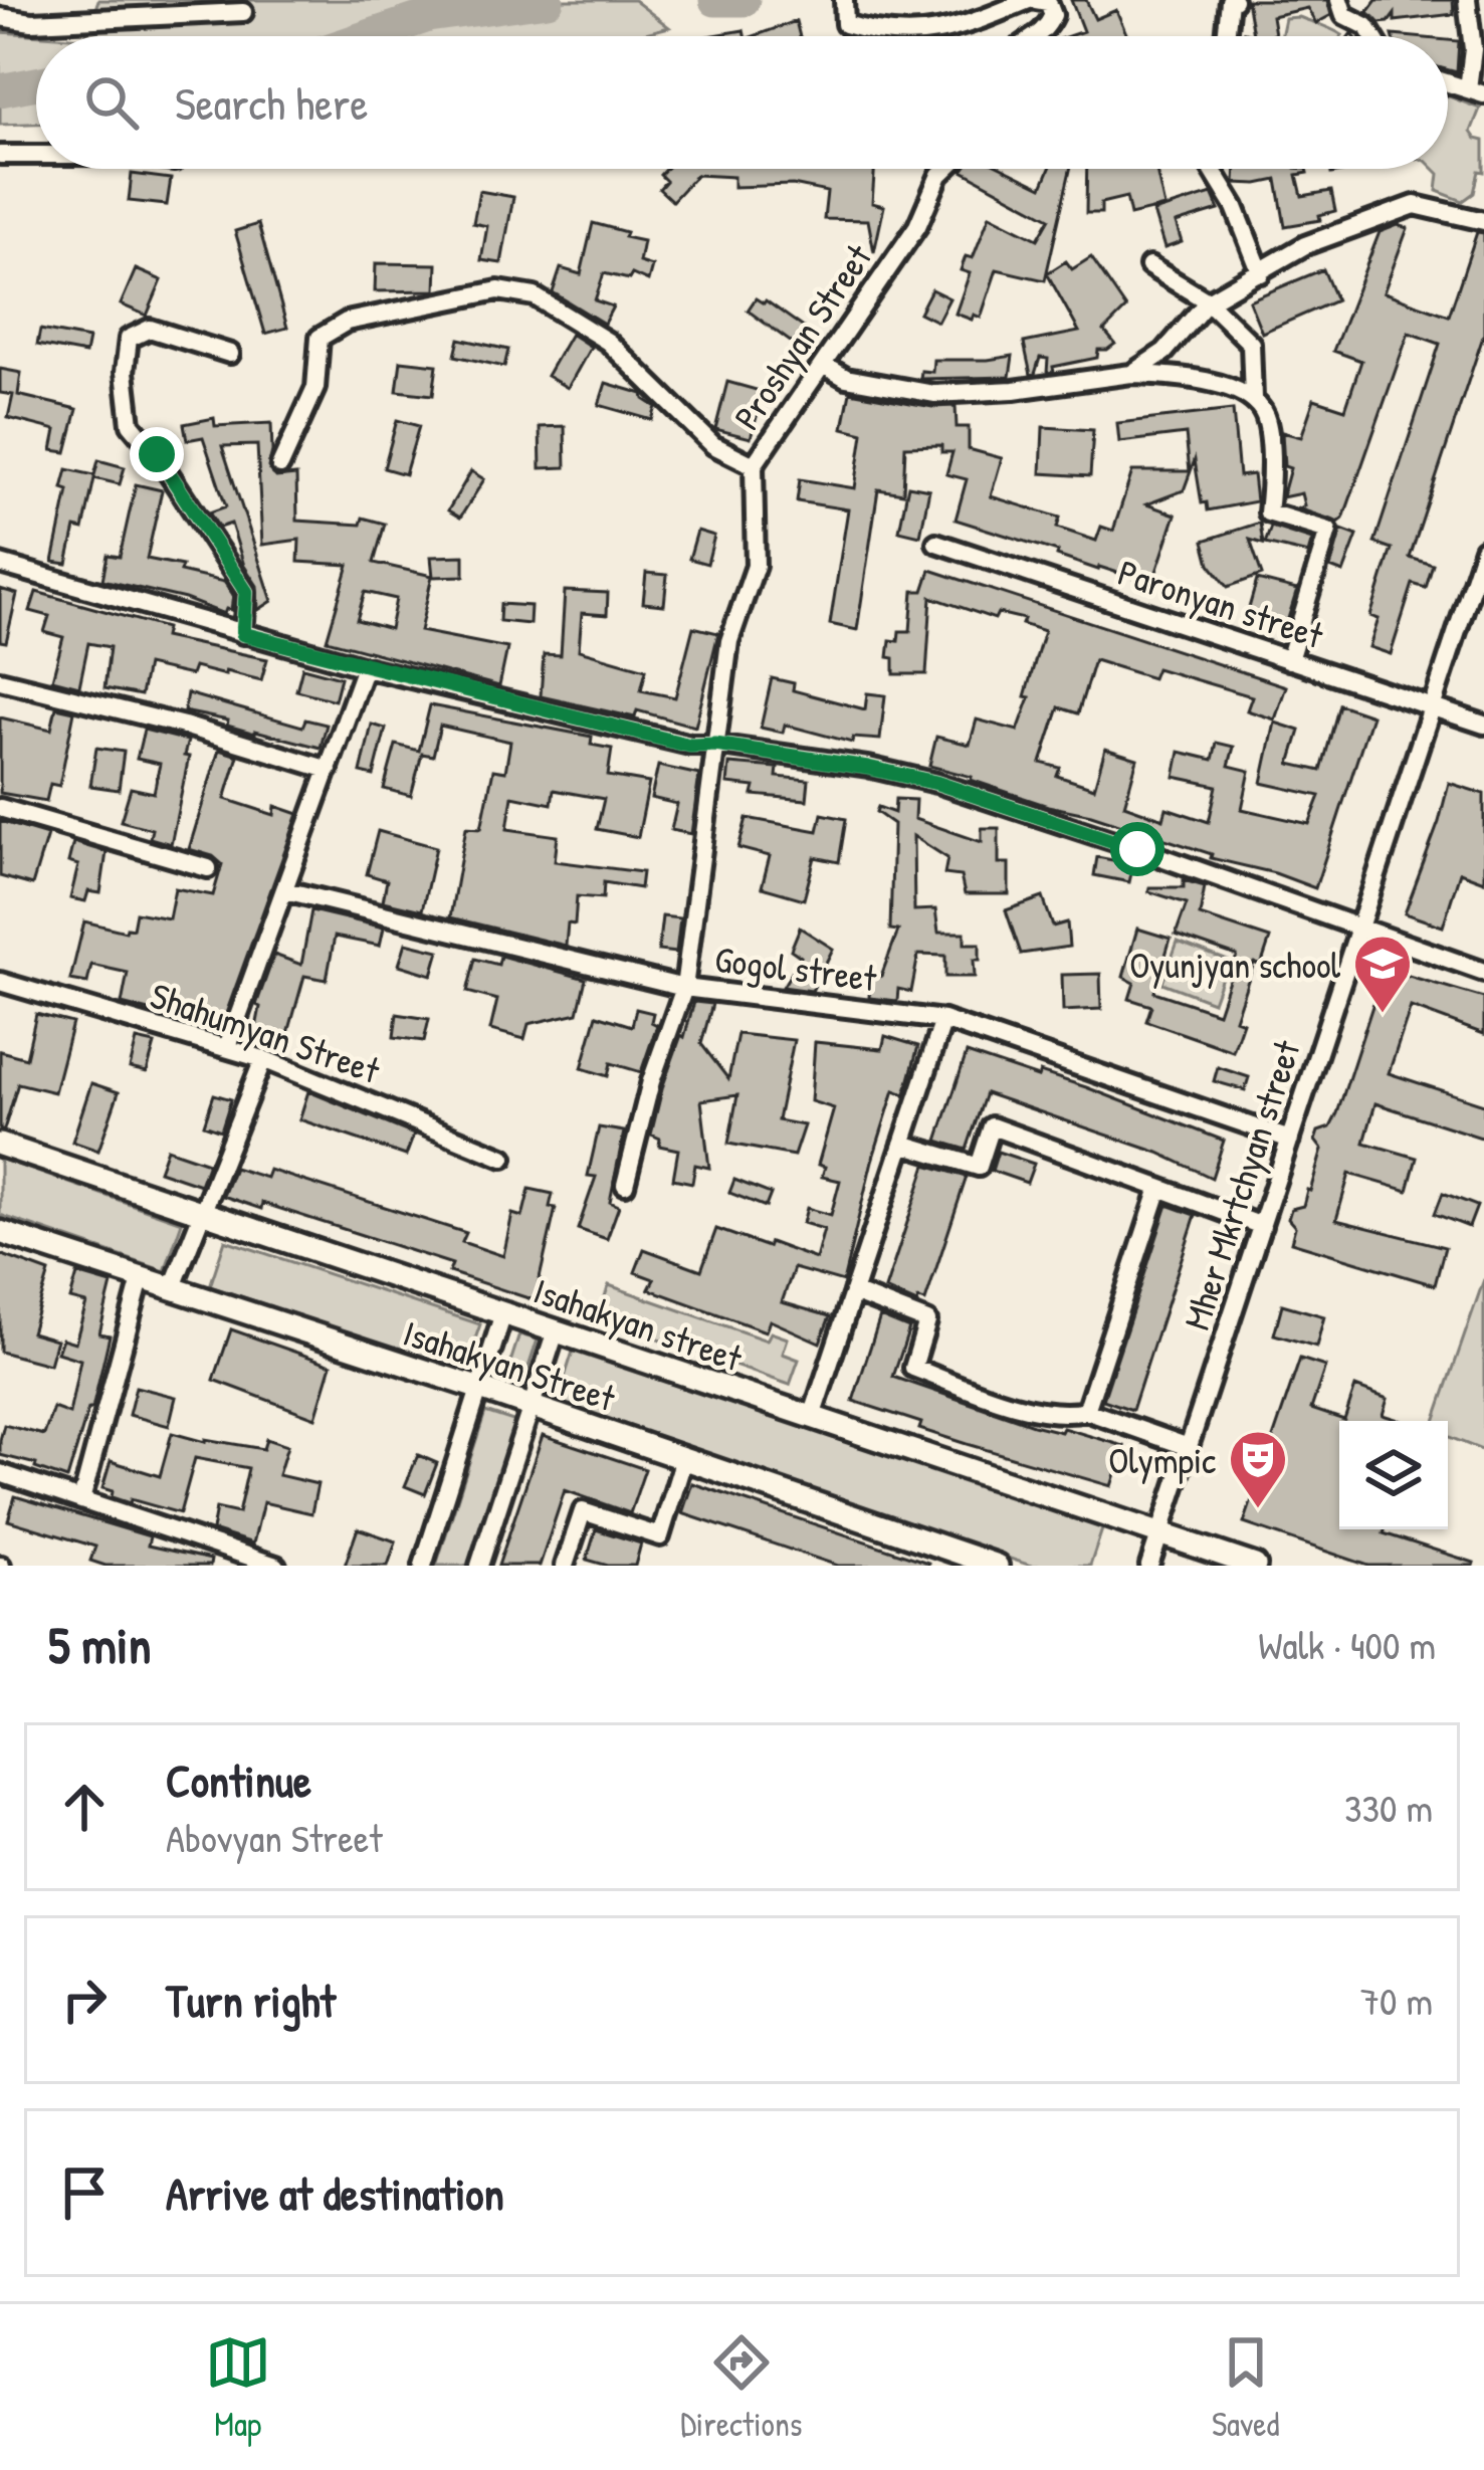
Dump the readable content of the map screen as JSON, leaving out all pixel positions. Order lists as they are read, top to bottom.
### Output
{
  "streets": {
    "street": [
      "Proshyan Street",
      "Paronyan street",
      "Gogol street",
      "Shahumyan Street",
      "Mher Mkrtchyan street",
      "Isahakyan street",
      "Isahakyan Street"
    ]
  },
  "crossings": [
    ["Proshyan Street", "Gogol street"],
    ["Paronyan street", "Mher Mkrtchyan street"],
    ["Gogol street", "Mher Mkrtchyan street"],
    ["Mher Mkrtchyan street", "Isahakyan street"]
  ],
  "places": {
    "school or university": ["Oyunjyan school"],
    "theatre": ["Olympic"]
  },
  "page": {
    "search": "Search here",
    "heading": ["5 min", "Walk · 400 m"],
    "list": [
      ["Continue", "Abovyan Street", "330 m"],
      ["Turn right", "70 m"],
      "Arrive at destination"
    ],
    "nav": ["Map", "Directions", "Saved"]
  }
}
